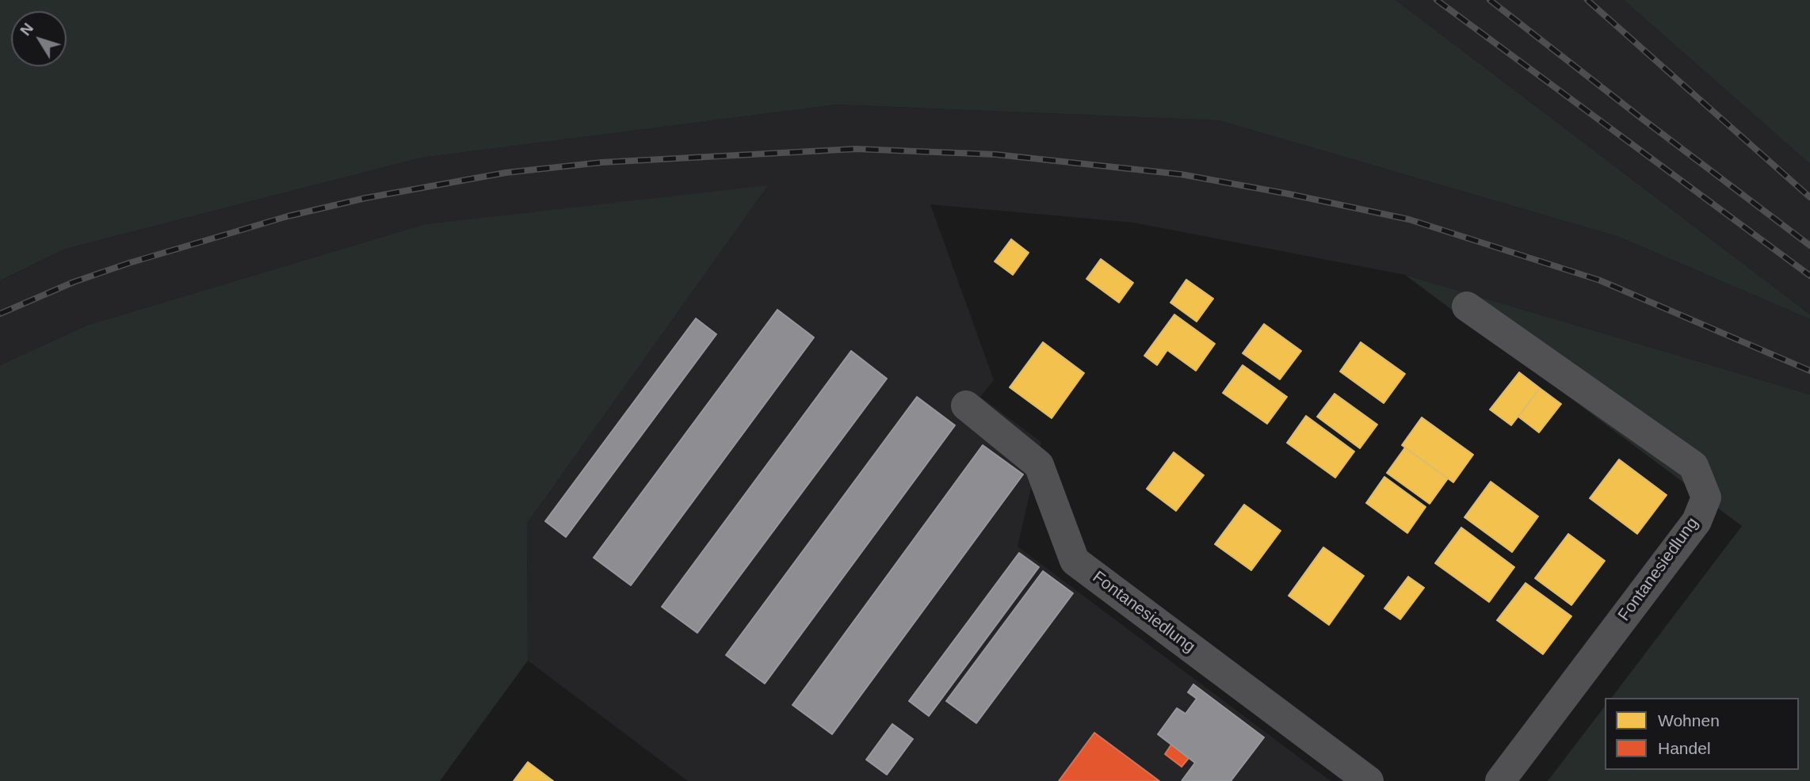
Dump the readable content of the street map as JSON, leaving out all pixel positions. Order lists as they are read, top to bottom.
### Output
{
  "streets": {
    "street": ["Fontanesiedlung"]
  },
  "legend": ["Wohnen", "Handel"],
  "north": "top left"
}
